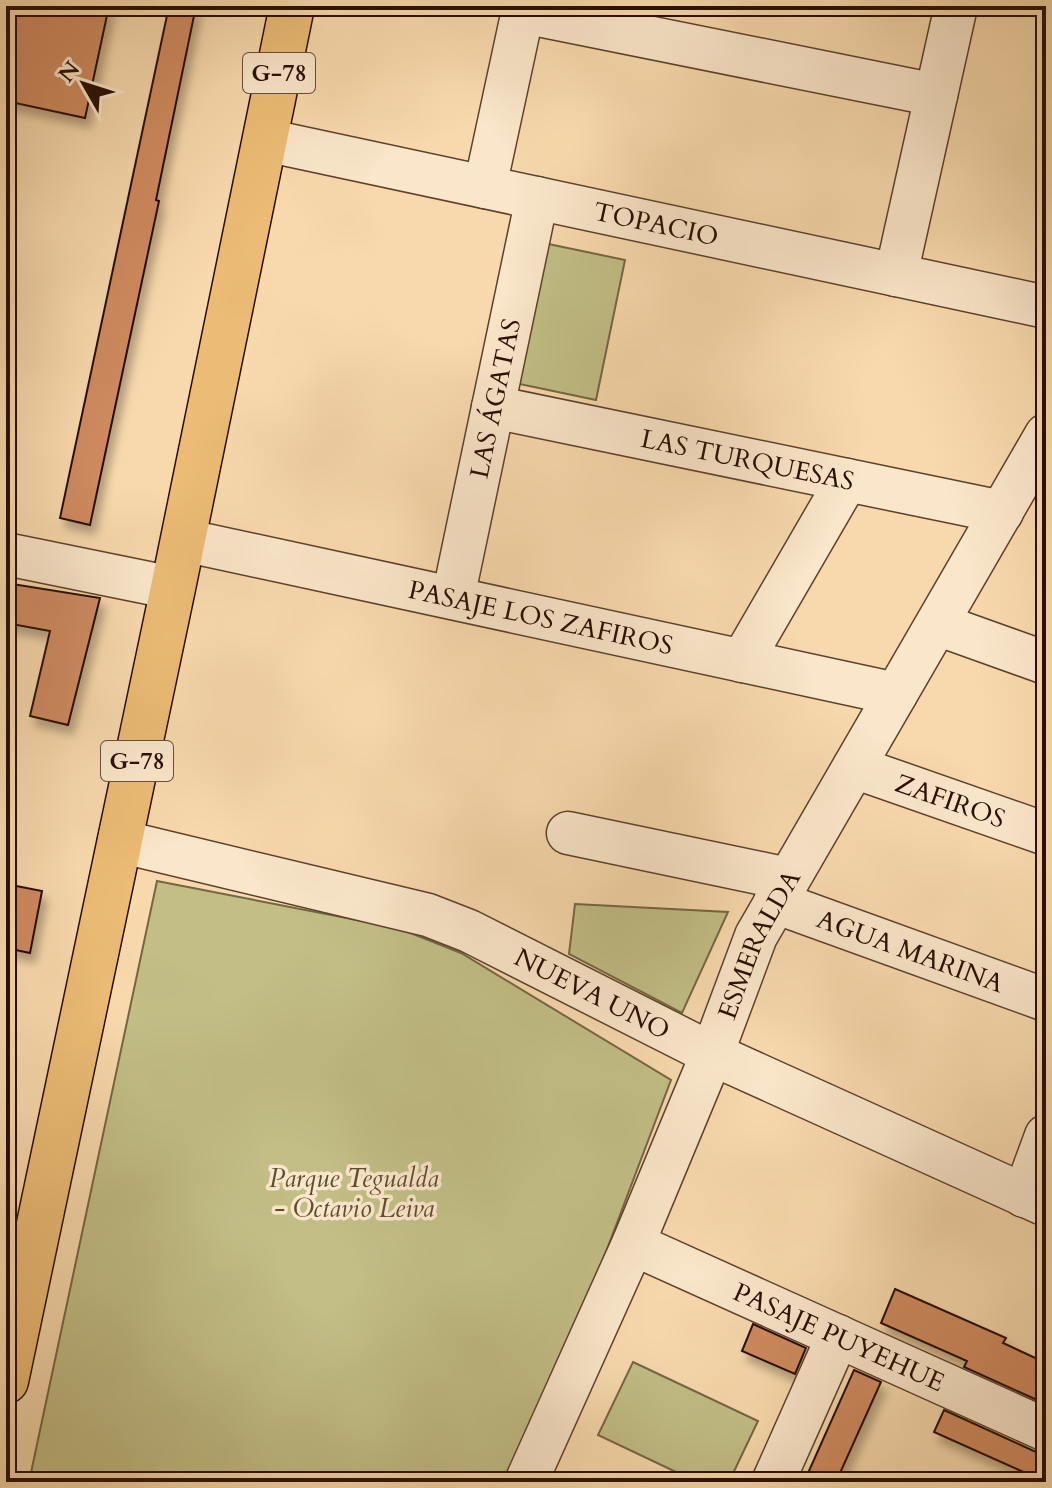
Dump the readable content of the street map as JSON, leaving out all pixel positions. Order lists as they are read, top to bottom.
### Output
{
  "streets": {
    "main road": ["G-78"],
    "street": [
      "TOPACIO",
      "LAS ÁGATAS",
      "LAS TURQUESAS",
      "PASAJE LOS ZAFIROS",
      "ZAFIROS",
      "ESMERALDA",
      "AGUA MARINA",
      "NUEVA UNO",
      "PASAJE PUYEHUE"
    ]
  },
  "crossings": [
    ["G-78", "TOPACIO"],
    ["G-78", "PASAJE LOS ZAFIROS"],
    ["G-78", "NUEVA UNO"],
    ["TOPACIO", "LAS ÁGATAS"],
    ["LAS ÁGATAS", "LAS TURQUESAS"],
    ["LAS ÁGATAS", "PASAJE LOS ZAFIROS"],
    ["LAS TURQUESAS", "ESMERALDA"],
    ["PASAJE LOS ZAFIROS", "ESMERALDA"],
    ["ZAFIROS", "ESMERALDA"],
    ["ESMERALDA", "AGUA MARINA"],
    ["ESMERALDA", "NUEVA UNO"],
    ["ESMERALDA", "PASAJE PUYEHUE"]
  ],
  "parks": ["Parque Tegualda - Octavio Leiva"],
  "north": "top left"
}
